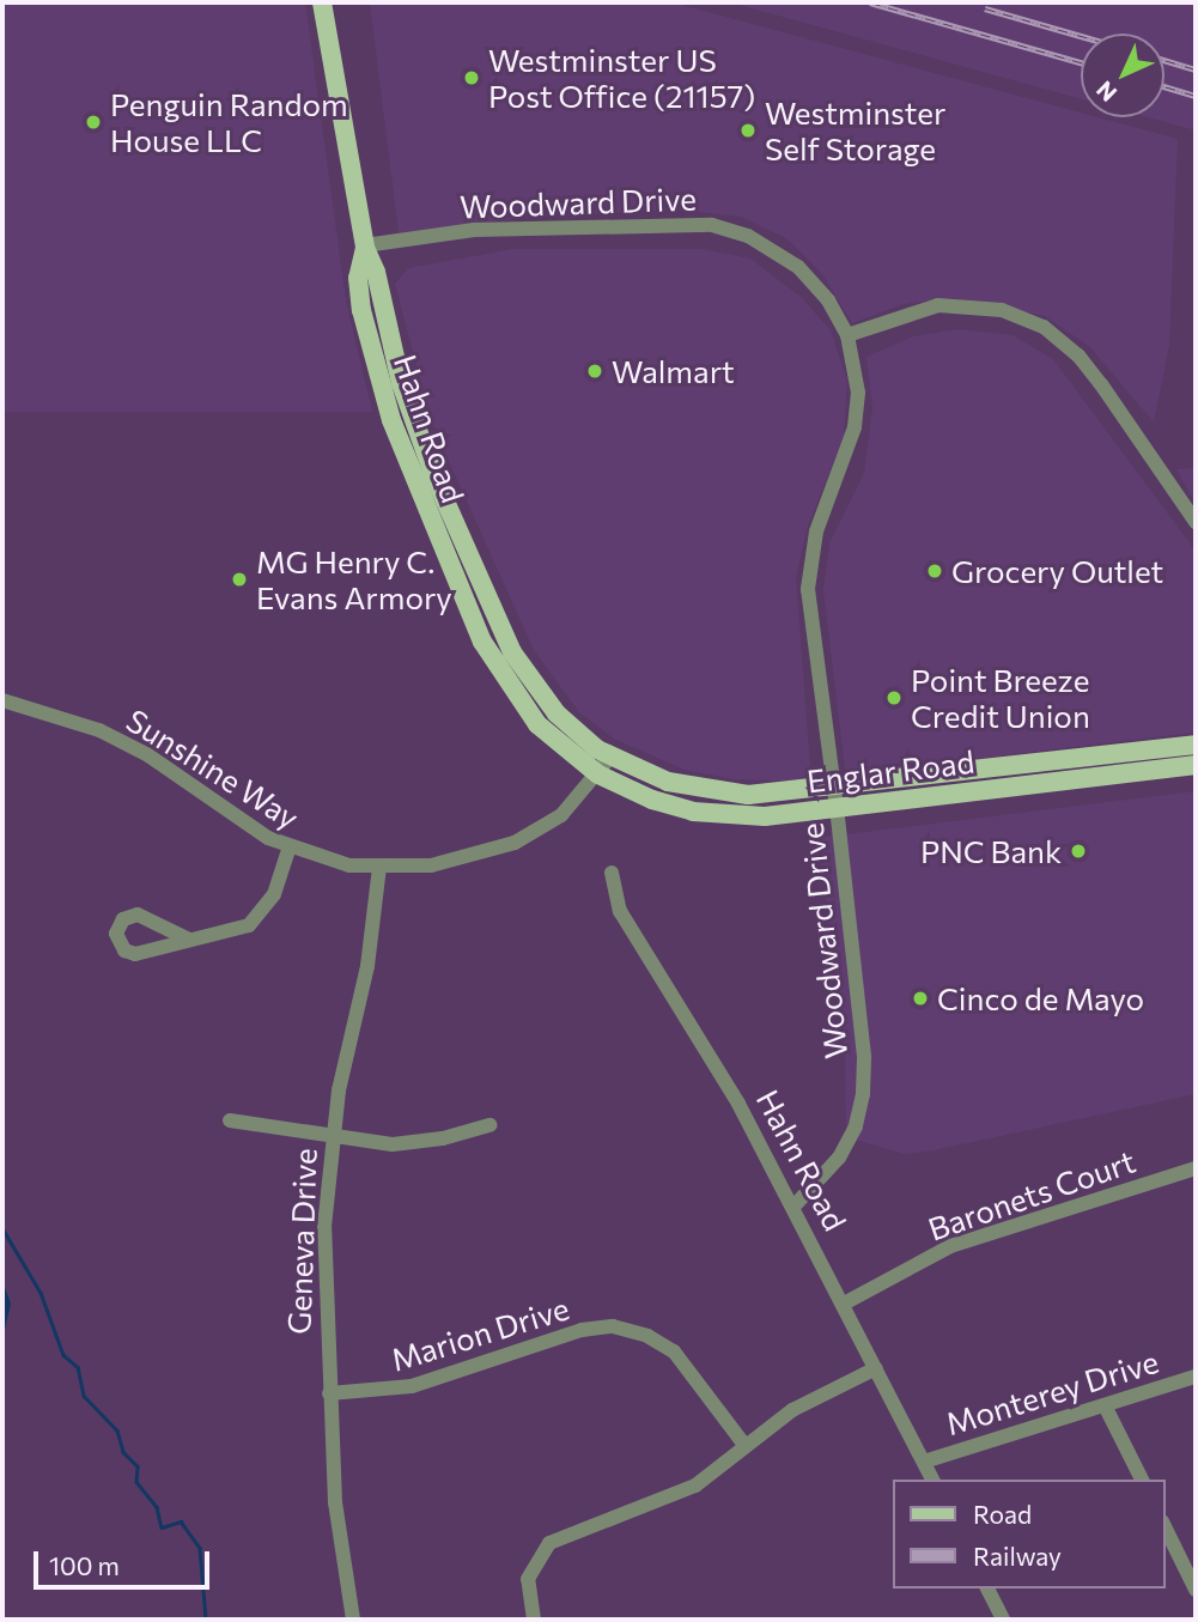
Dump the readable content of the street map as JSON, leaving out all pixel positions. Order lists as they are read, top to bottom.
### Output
{
  "streets": {
    "main road": ["Hahn Road", "Englar Road"],
    "street": [
      "Woodward Drive",
      "Sunshine Way",
      "Baronets Court",
      "Geneva Drive",
      "Marion Drive",
      "Monterey Drive"
    ]
  },
  "crossings": [
    ["Woodward Drive", "Hahn Road"],
    ["Woodward Drive", "Englar Road"],
    ["Hahn Road", "Sunshine Way"],
    ["Hahn Road", "Englar Road"],
    ["Hahn Road", "Baronets Court"],
    ["Hahn Road", "Monterey Drive"],
    ["Sunshine Way", "Englar Road"],
    ["Sunshine Way", "Geneva Drive"],
    ["Geneva Drive", "Marion Drive"]
  ],
  "places": [
    "Westminster US Post Office (21157)",
    "Penguin Random House LLC",
    "Westminster Self Storage",
    "Walmart",
    "Grocery Outlet",
    "MG Henry C. Evans Armory",
    "Point Breeze Credit Union",
    "PNC Bank",
    "Cinco de Mayo"
  ],
  "legend": ["Road", "Railway"],
  "scale_bar": "100 m",
  "north": "bottom left"
}
